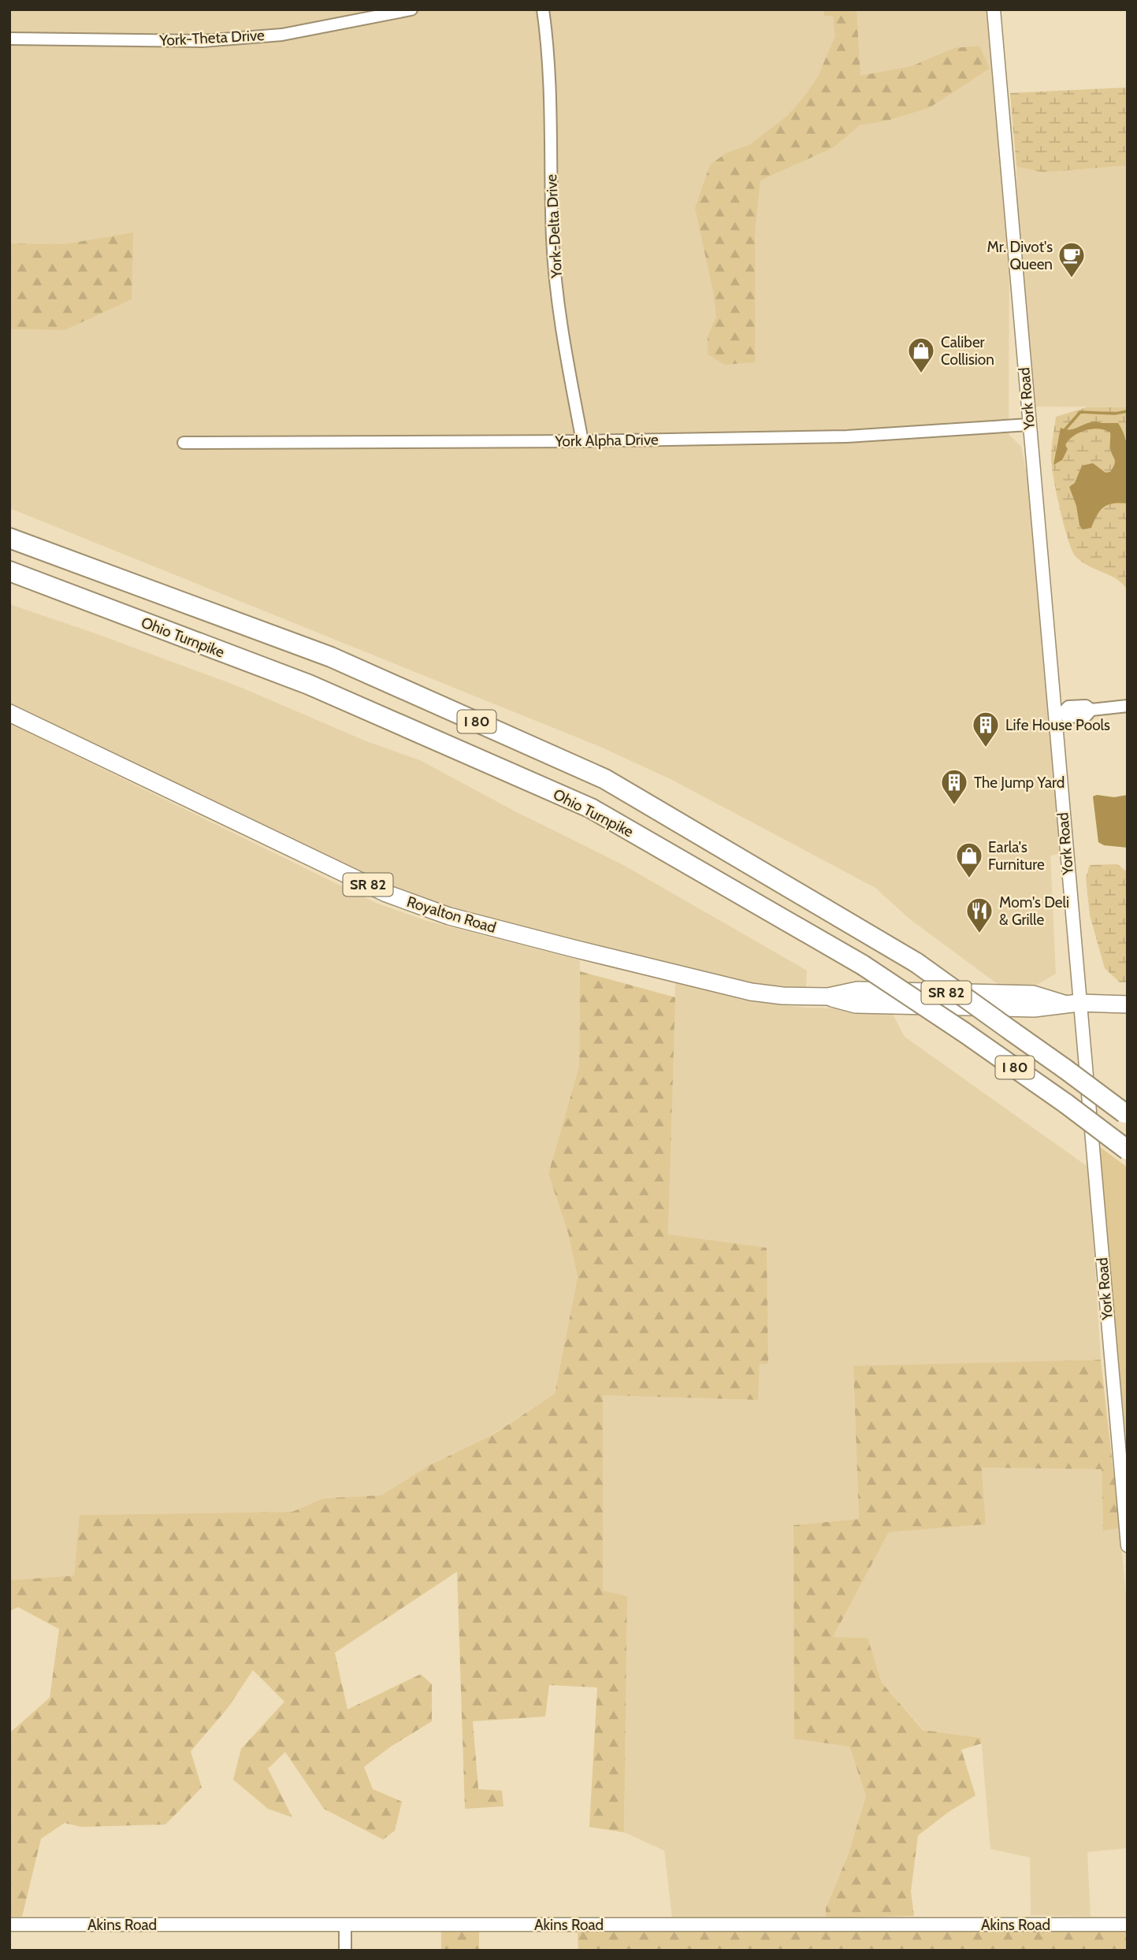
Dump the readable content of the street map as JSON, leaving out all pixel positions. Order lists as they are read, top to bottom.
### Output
{
  "streets": {
    "highway": ["Ohio Turnpike", "I 80"],
    "main road": ["SR 82", "Royalton Road"],
    "street": [
      "York-Theta Drive",
      "York-Delta Drive",
      "York Road",
      "York Alpha Drive",
      "Akins Road"
    ]
  },
  "crossings": [
    ["York-Delta Drive", "York Alpha Drive"],
    ["York Road", "York Alpha Drive"],
    ["York Road", "Royalton Road"]
  ],
  "places": {
    "cafe": ["Mr. Divot's Queen"],
    "shop": ["Caliber Collision", "Earla's Furniture"],
    "building": ["Life House Pools", "The Jump Yard"],
    "restaurant": ["Mom's Deli & Grille"]
  }
}
